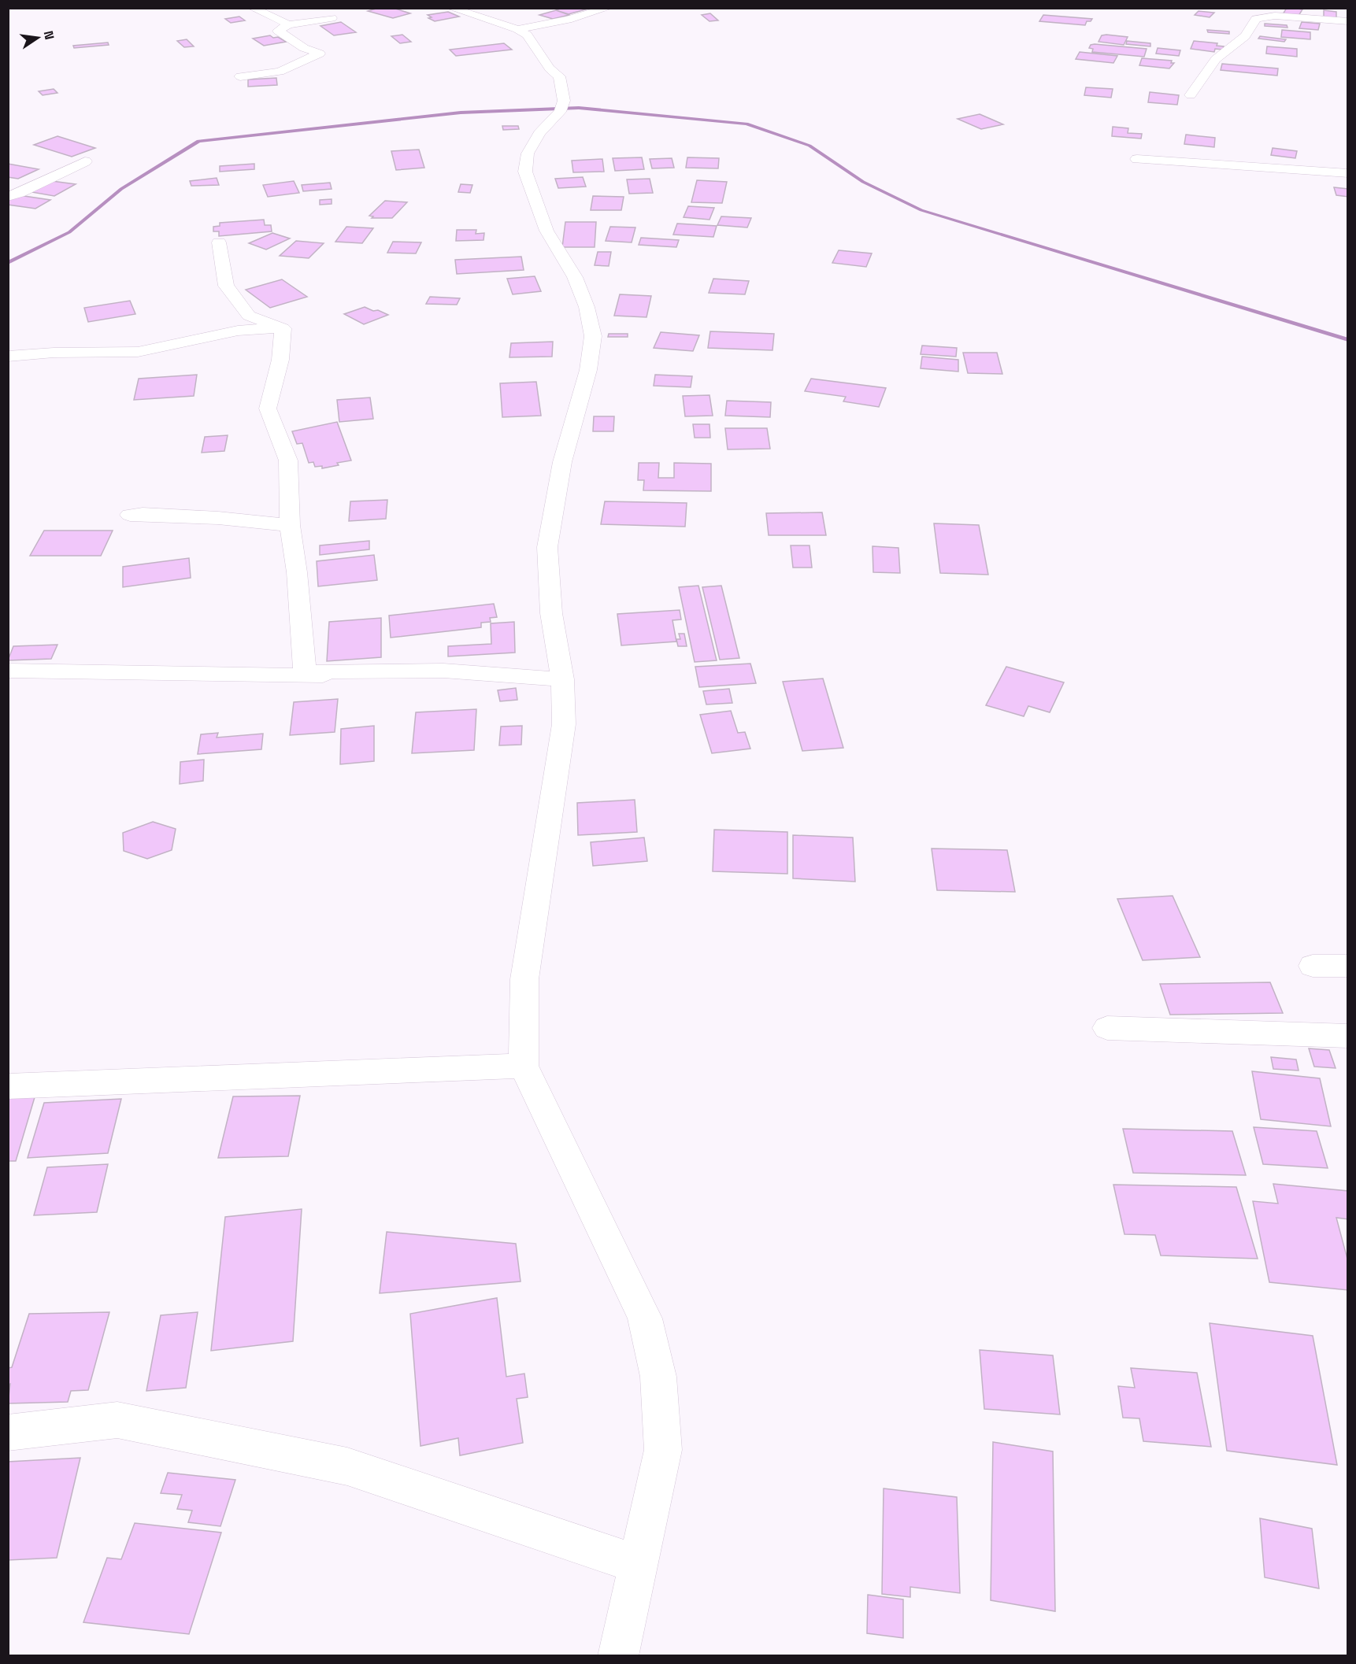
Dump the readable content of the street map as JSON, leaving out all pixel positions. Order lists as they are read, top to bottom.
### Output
{
  "north": "right"
}
